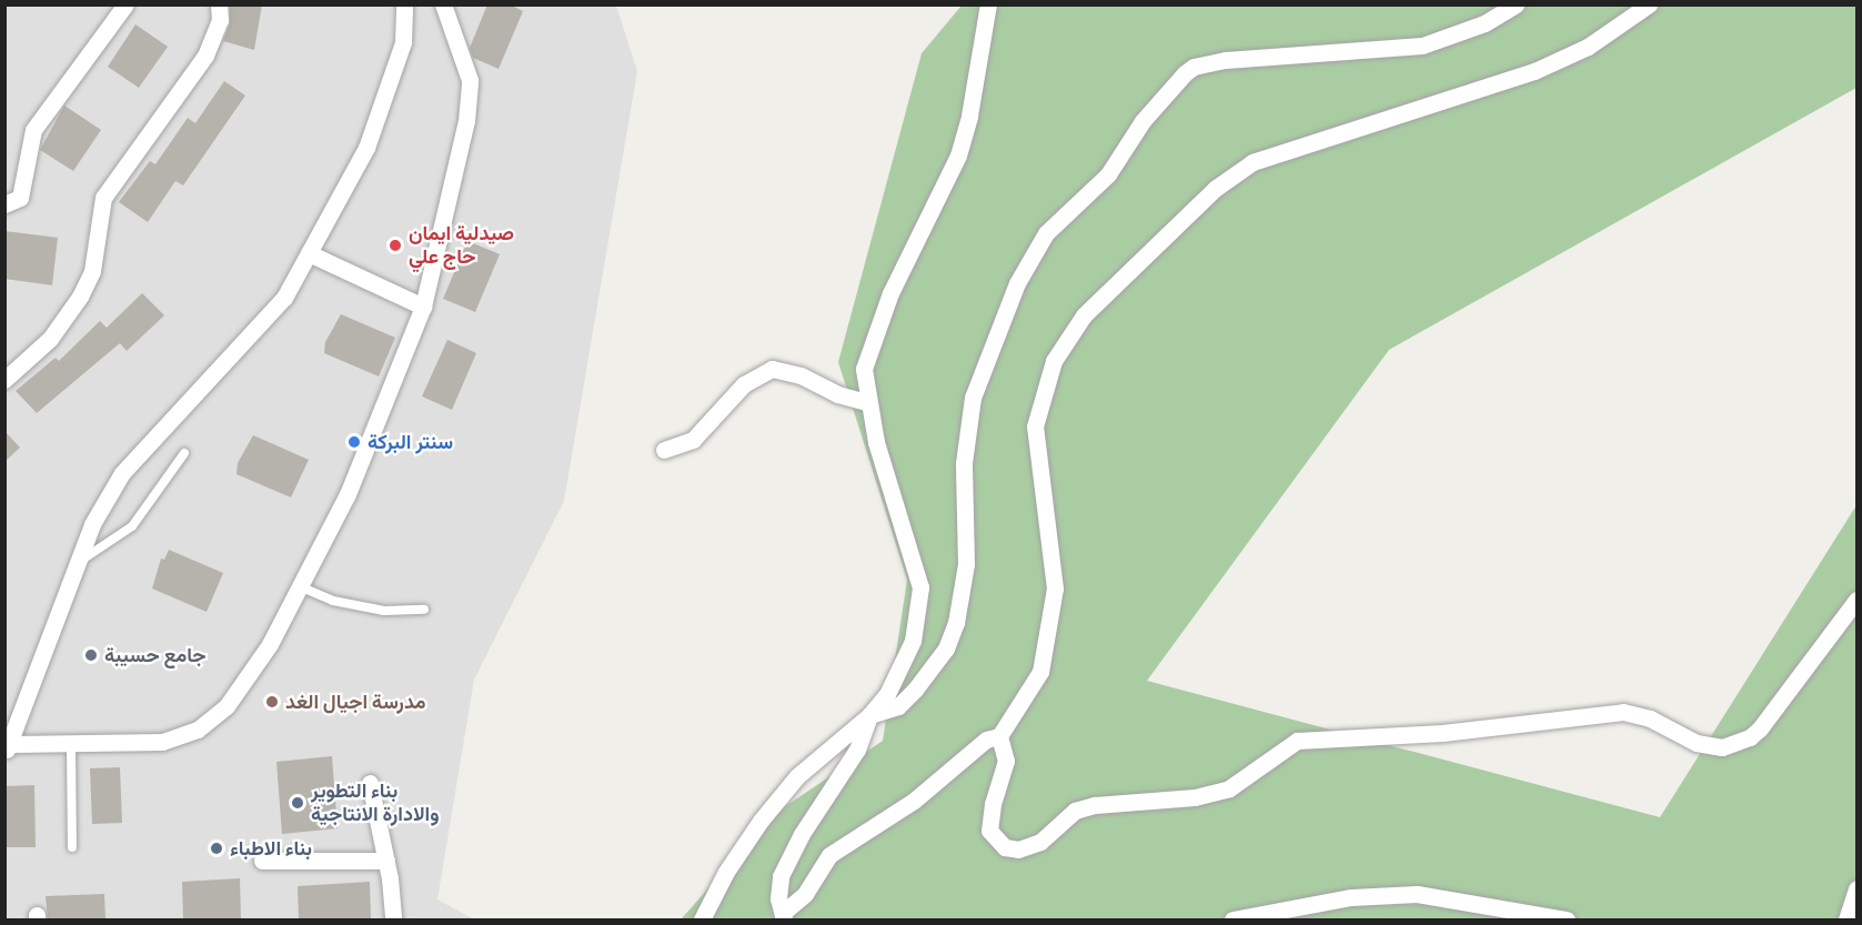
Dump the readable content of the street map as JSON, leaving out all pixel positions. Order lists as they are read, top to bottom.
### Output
{
  "places": [
    "صيدلية ايمان حاج علي",
    "سنتر البركة",
    "جامع حسيبة",
    "مدرسة اجيال الغد",
    "بناء التطوير والادارة الانتاجية",
    "بناء الاطباء"
  ]
}
